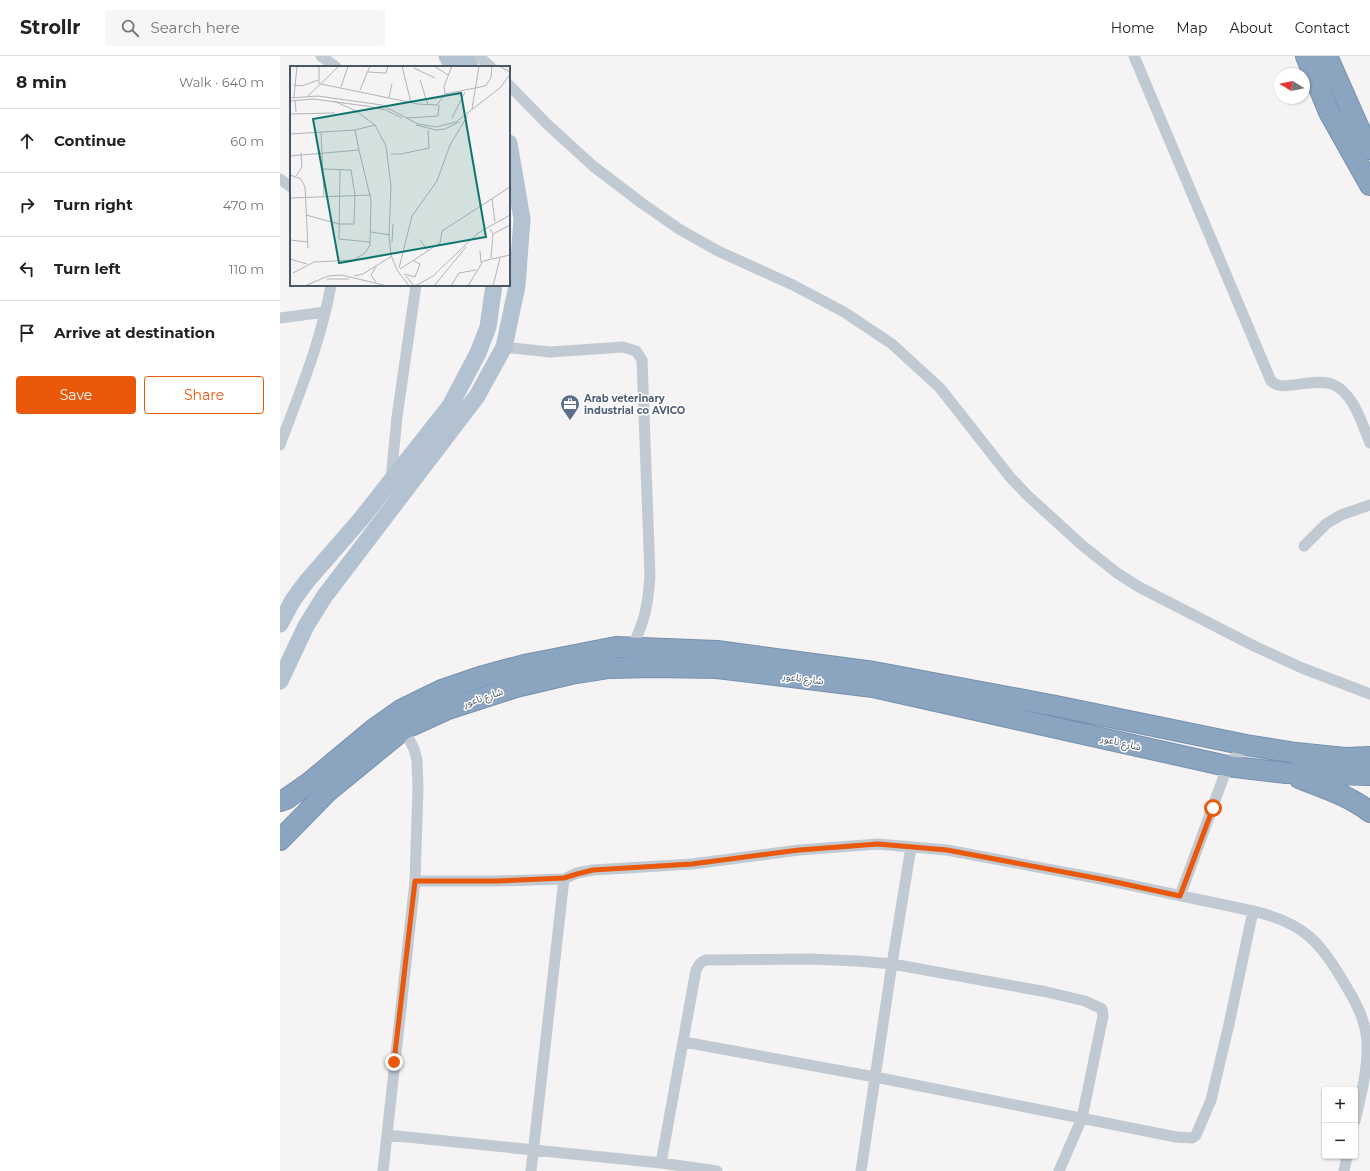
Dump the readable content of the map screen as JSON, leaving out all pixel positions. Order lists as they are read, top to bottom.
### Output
{
  "streets": {
    "highway": ["شارع ناعور"]
  },
  "places": {
    "office": ["Arab veterinary industrial co AVICO"]
  },
  "north": "left",
  "page": {
    "header": "Strollr",
    "search": "Search here",
    "nav": [
      "Home",
      "Map",
      "About",
      "Contact"
    ],
    "heading": ["8 min", "Walk · 640 m"],
    "list": [
      ["Continue", "60 m"],
      ["Turn right", "470 m"],
      ["Turn left", "110 m"],
      "Arrive at destination"
    ],
    "buttons": ["Save", "Share"],
    "map_buttons": ["+", "−"]
  }
}
